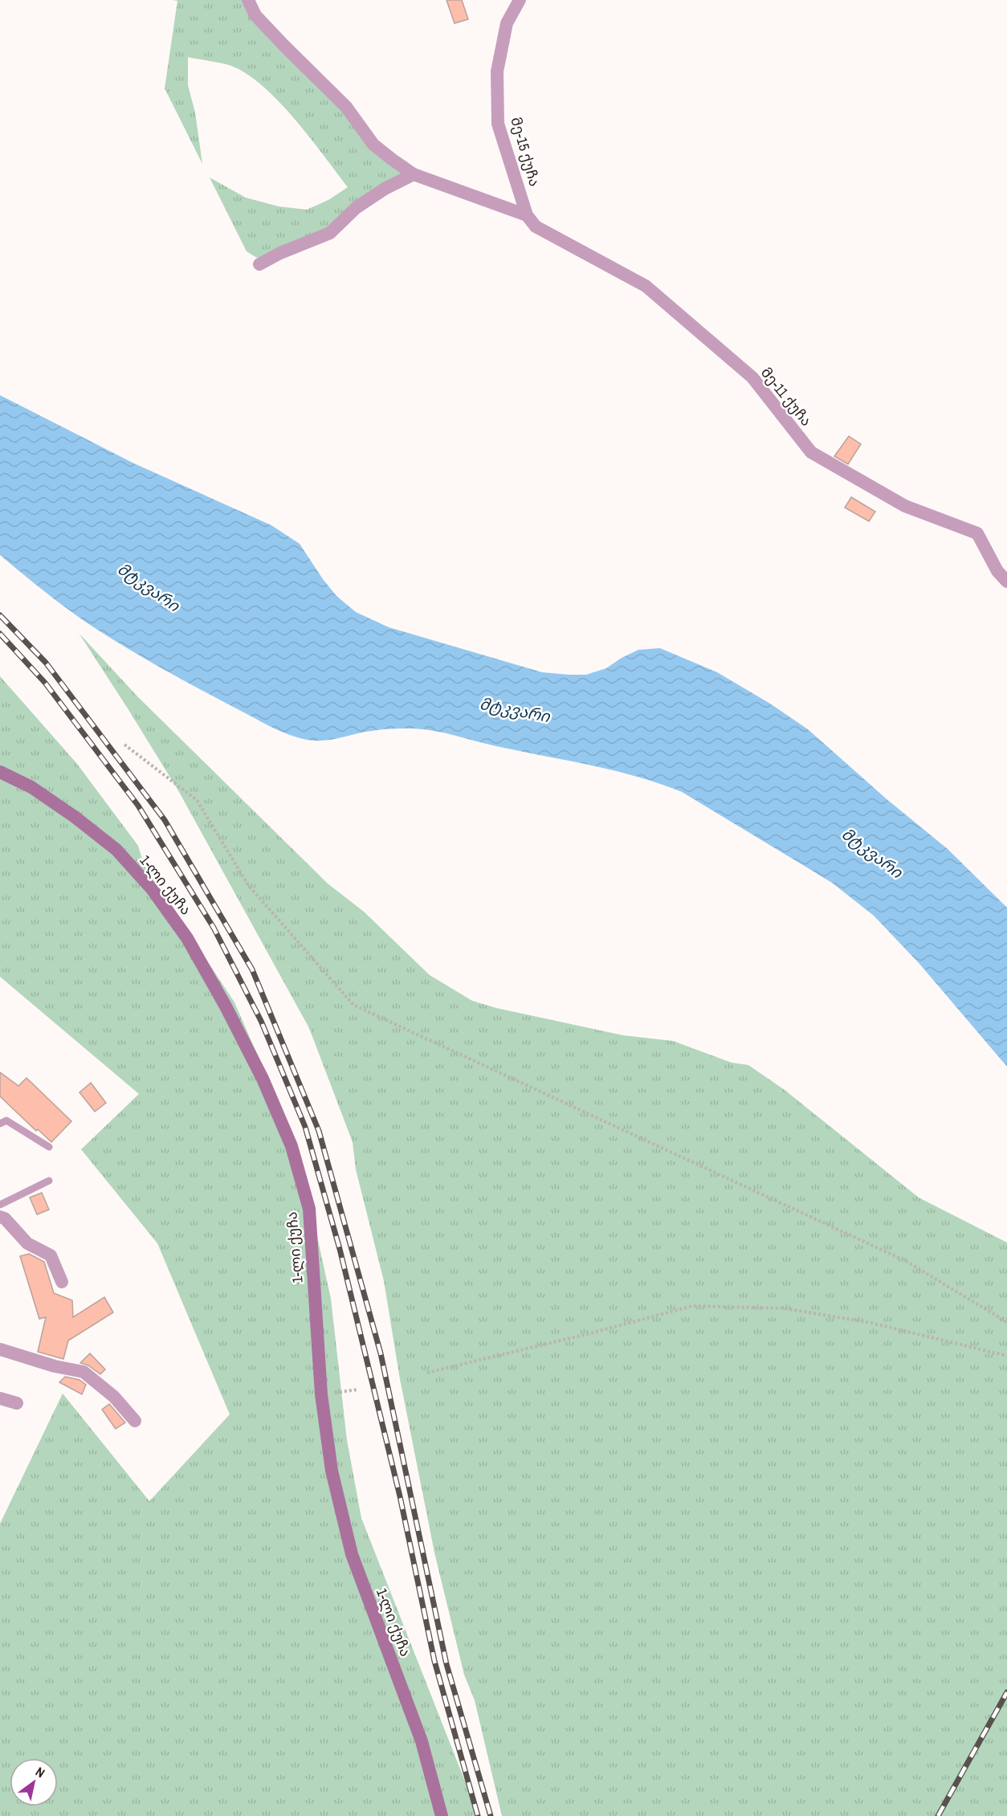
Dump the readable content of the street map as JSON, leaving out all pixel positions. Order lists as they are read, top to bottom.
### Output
{
  "streets": {
    "main road": ["1-ლი ქუჩა"],
    "street": ["მე-15 ქუჩა", "მე-11 ქუჩა"]
  },
  "crossings": [
    ["მე-15 ქუჩა", "მე-11 ქუჩა"]
  ],
  "water": ["მტკვარი"],
  "north": "top right"
}
